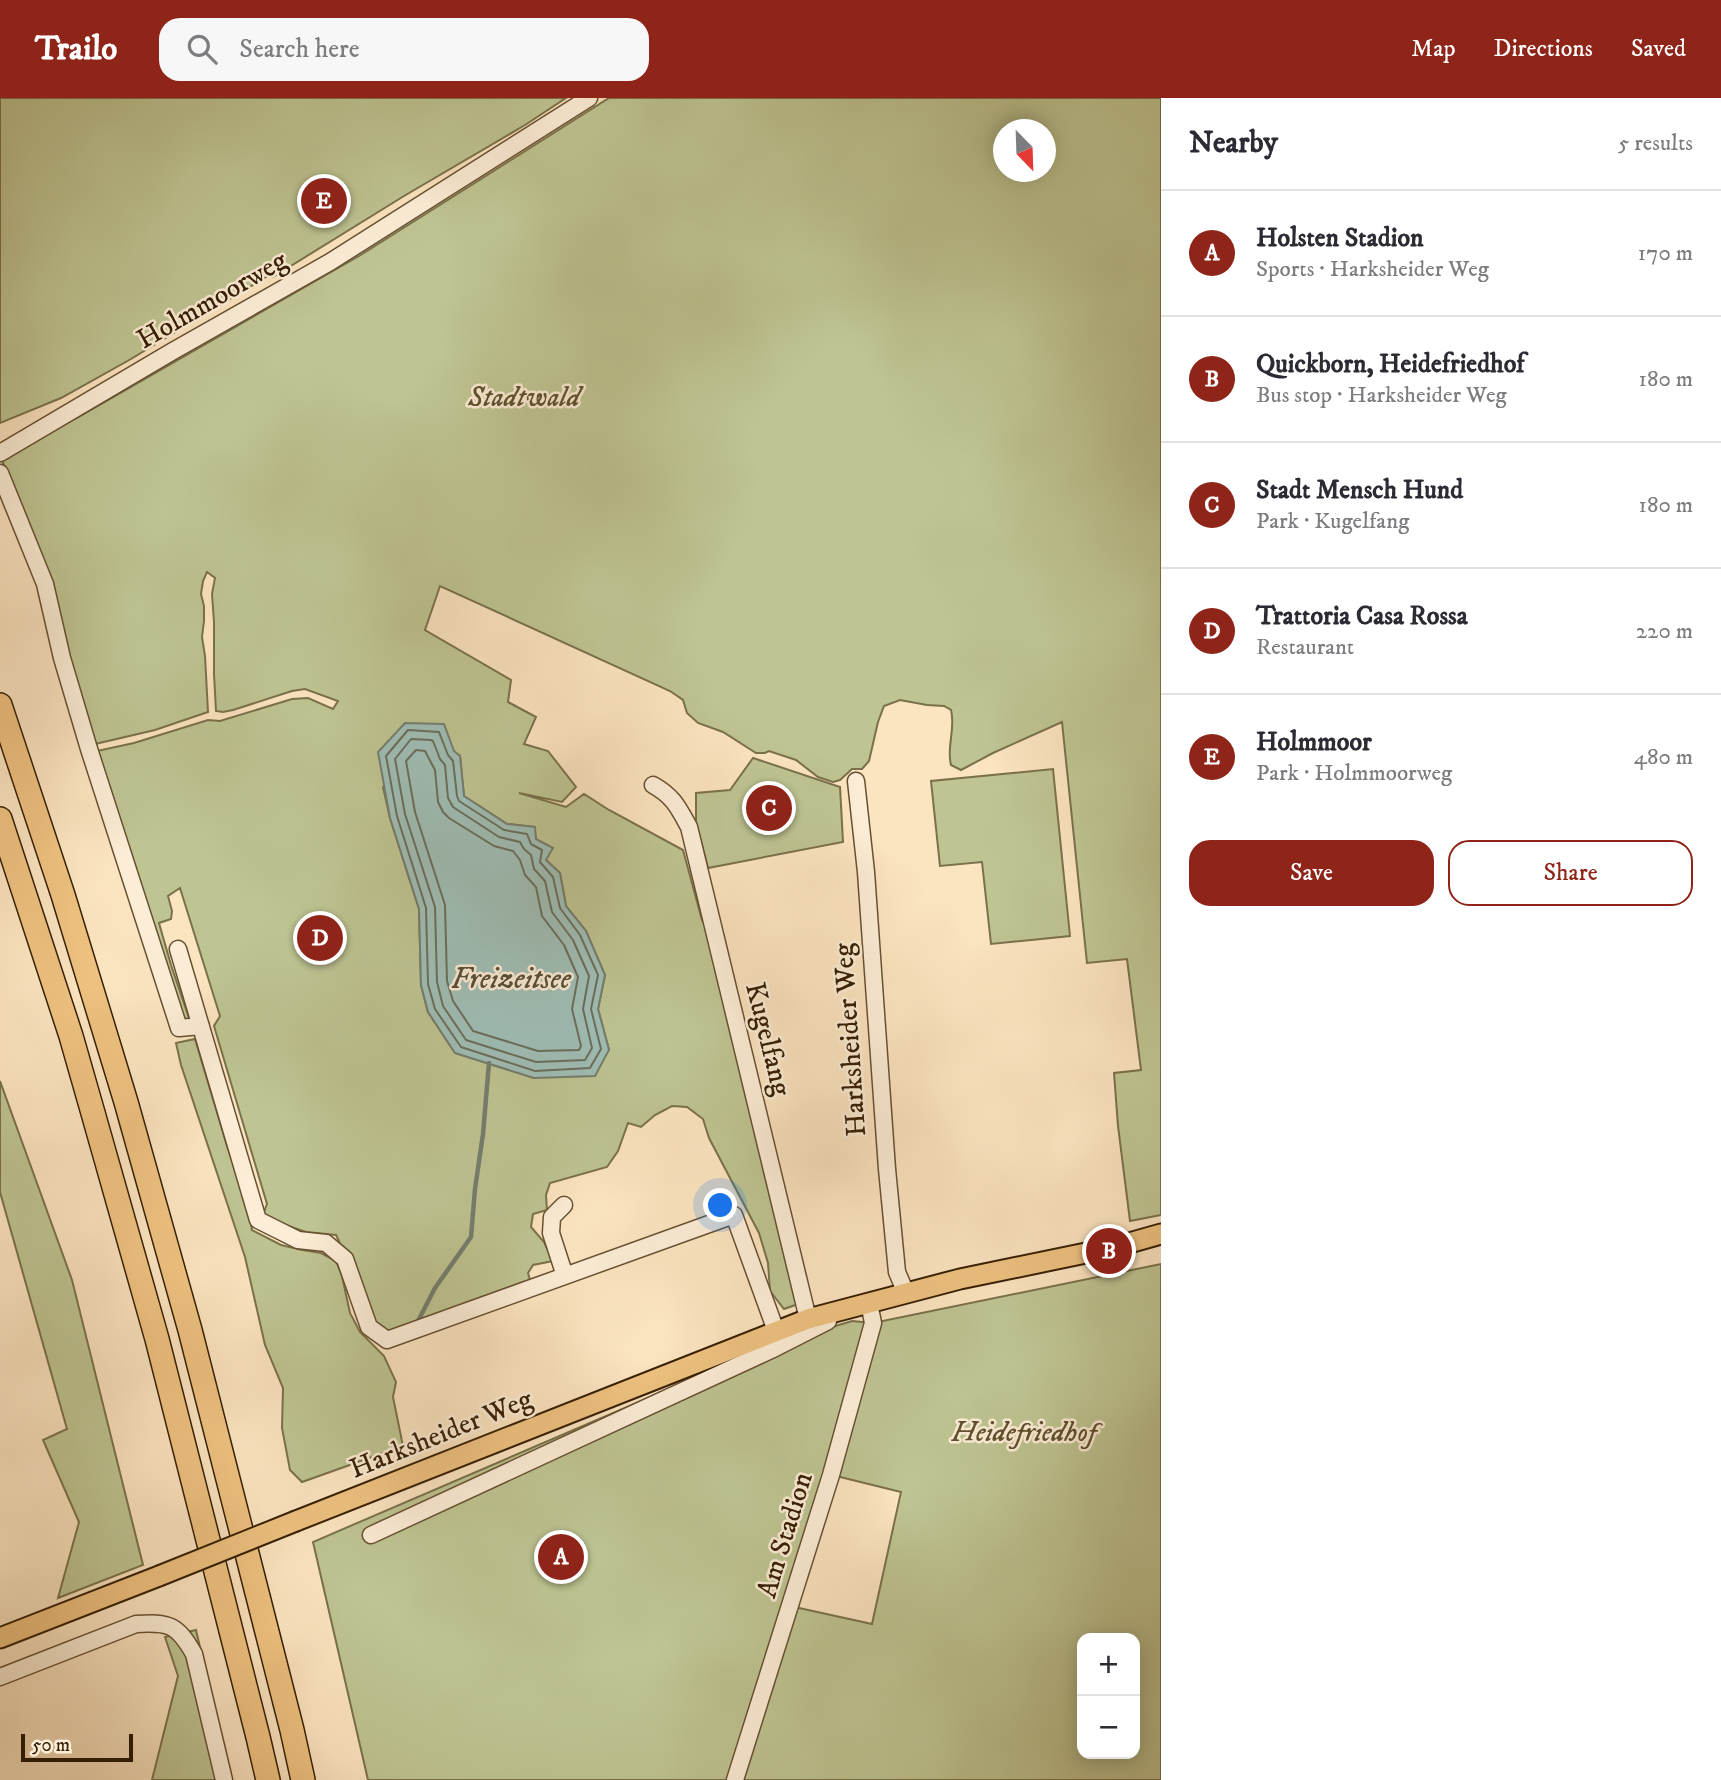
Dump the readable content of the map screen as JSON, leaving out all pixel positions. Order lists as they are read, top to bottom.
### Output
{
  "streets": {
    "main road": ["Harksheider Weg"],
    "street": ["Holmmoorweg", "Kugelfang", "Am Stadion"]
  },
  "crossings": [
    ["Kugelfang", "Harksheider Weg"],
    ["Harksheider Weg", "Am Stadion"]
  ],
  "water": ["Freizeitsee"],
  "parks": ["Stadtwald", "Heidefriedhof"],
  "scale_bar": "50 m",
  "north": "bottom right",
  "page": {
    "header": "Trailo",
    "search": "Search here",
    "nav": ["Map", "Directions", "Saved"],
    "heading": ["Nearby", "5 results"],
    "pins": [
      "E",
      "C",
      "D",
      "B",
      "A"
    ],
    "list": [
      {
        "mark": "A",
        "name": "Holsten Stadion",
        "note": "Sports · Harksheider Weg",
        "value": "170 m"
      },
      {
        "mark": "B",
        "name": "Quickborn, Heidefriedhof",
        "note": "Bus stop · Harksheider Weg",
        "value": "180 m"
      },
      {
        "mark": "C",
        "name": "Stadt Mensch Hund",
        "note": "Park · Kugelfang",
        "value": "180 m"
      },
      {
        "mark": "D",
        "name": "Trattoria Casa Rossa",
        "note": "Restaurant",
        "value": "220 m"
      },
      {
        "mark": "E",
        "name": "Holmmoor",
        "note": "Park · Holmmoorweg",
        "value": "480 m"
      }
    ],
    "buttons": ["Save", "Share"],
    "map_buttons": ["+", "−"],
    "scale": "50 m"
  }
}
